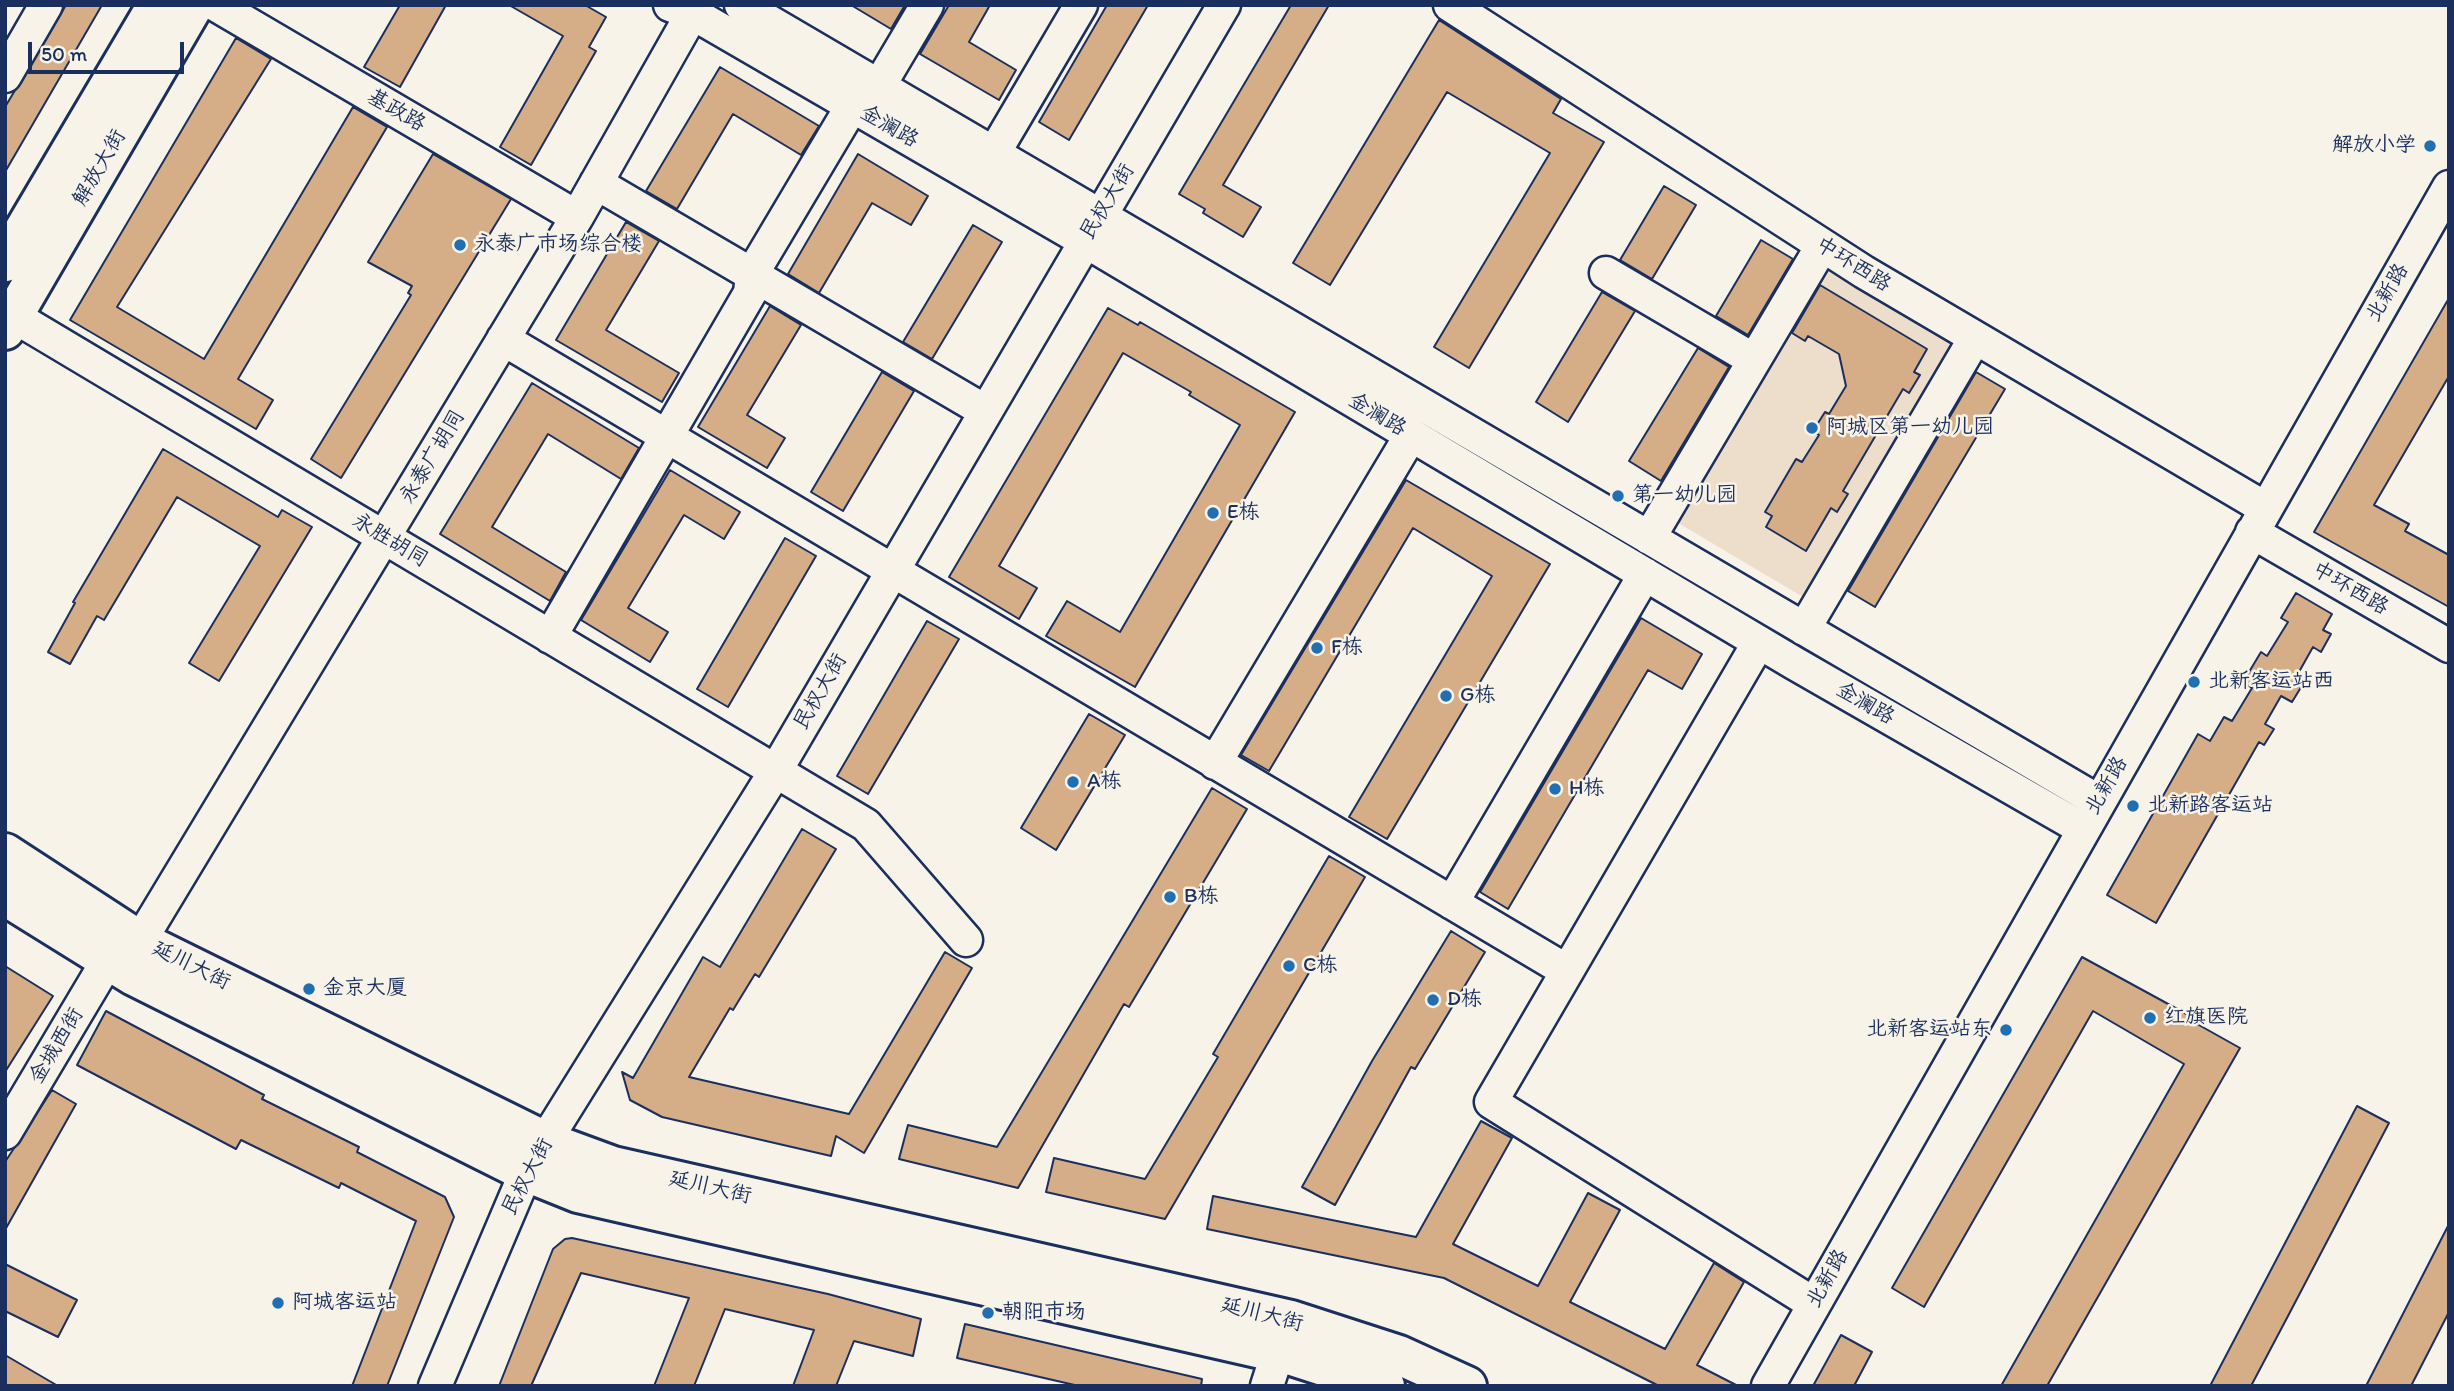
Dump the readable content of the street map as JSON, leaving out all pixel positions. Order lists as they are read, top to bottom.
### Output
{
  "streets": {
    "main road": ["解放大街", "延川大街"],
    "street": [
      "基政路",
      "金澜路",
      "民权大街",
      "中环西路",
      "北新路",
      "永泰广胡同",
      "永胜胡同",
      "金城西街"
    ]
  },
  "crossings": [
    ["基政路", "永泰广胡同"],
    ["金澜路", "民权大街"],
    ["金澜路", "北新路"],
    ["金澜路", "永泰广胡同"],
    ["解放大街", "永胜胡同"],
    ["民权大街", "永胜胡同"],
    ["民权大街", "延川大街"],
    ["中环西路", "北新路"],
    ["永泰广胡同", "永胜胡同"],
    ["永泰广胡同", "延川大街"],
    ["永泰广胡同", "金城西街"],
    ["延川大街", "金城西街"]
  ],
  "places": [
    "解放小学",
    "永泰广市场综合楼",
    "阿城区第一幼儿园",
    "第一幼儿园",
    "E栋",
    "F栋",
    "北新客运站西",
    "G栋",
    "A栋",
    "H栋",
    "北新路客运站",
    "B栋",
    "C栋",
    "金京大厦",
    "D栋",
    "红旗医院",
    "北新客运站东",
    "阿城客运站",
    "朝阳市场"
  ],
  "scale_bar": "50 m"
}
